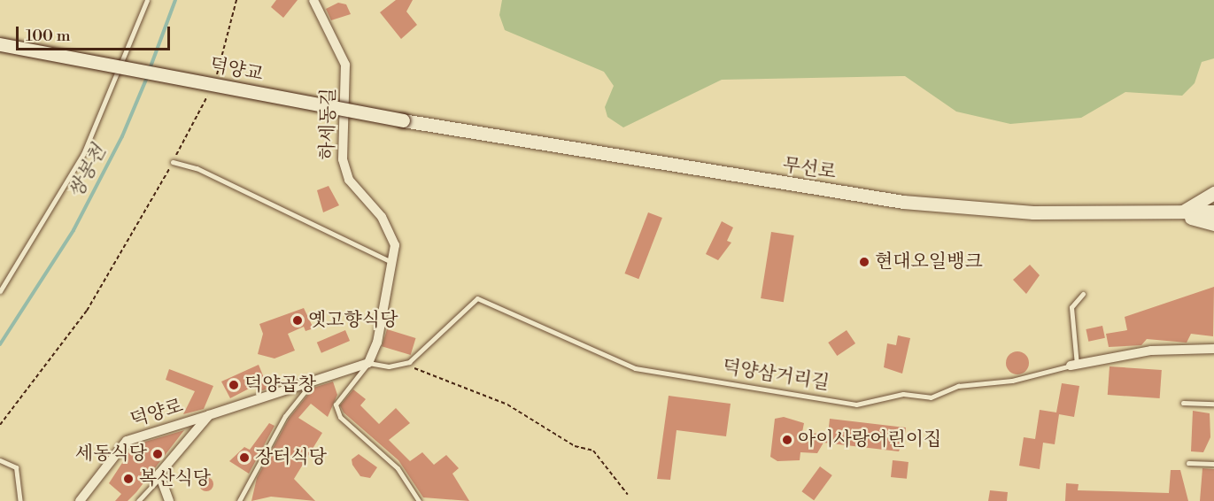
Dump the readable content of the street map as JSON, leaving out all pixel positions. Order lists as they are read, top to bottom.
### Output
{
  "streets": {
    "street": [
      "덕양교",
      "하세동길",
      "무선로",
      "덕양삼거리길",
      "덕양로"
    ]
  },
  "crossings": [
    ["덕양교", "무선로"]
  ],
  "water": ["쌍봉천"],
  "places": [
    "현대오일뱅크",
    "옛고향식당",
    "덕양곱창",
    "아이사랑어린이집",
    "세동식당",
    "장터식당",
    "복산식당"
  ],
  "scale_bar": "100 m"
}
